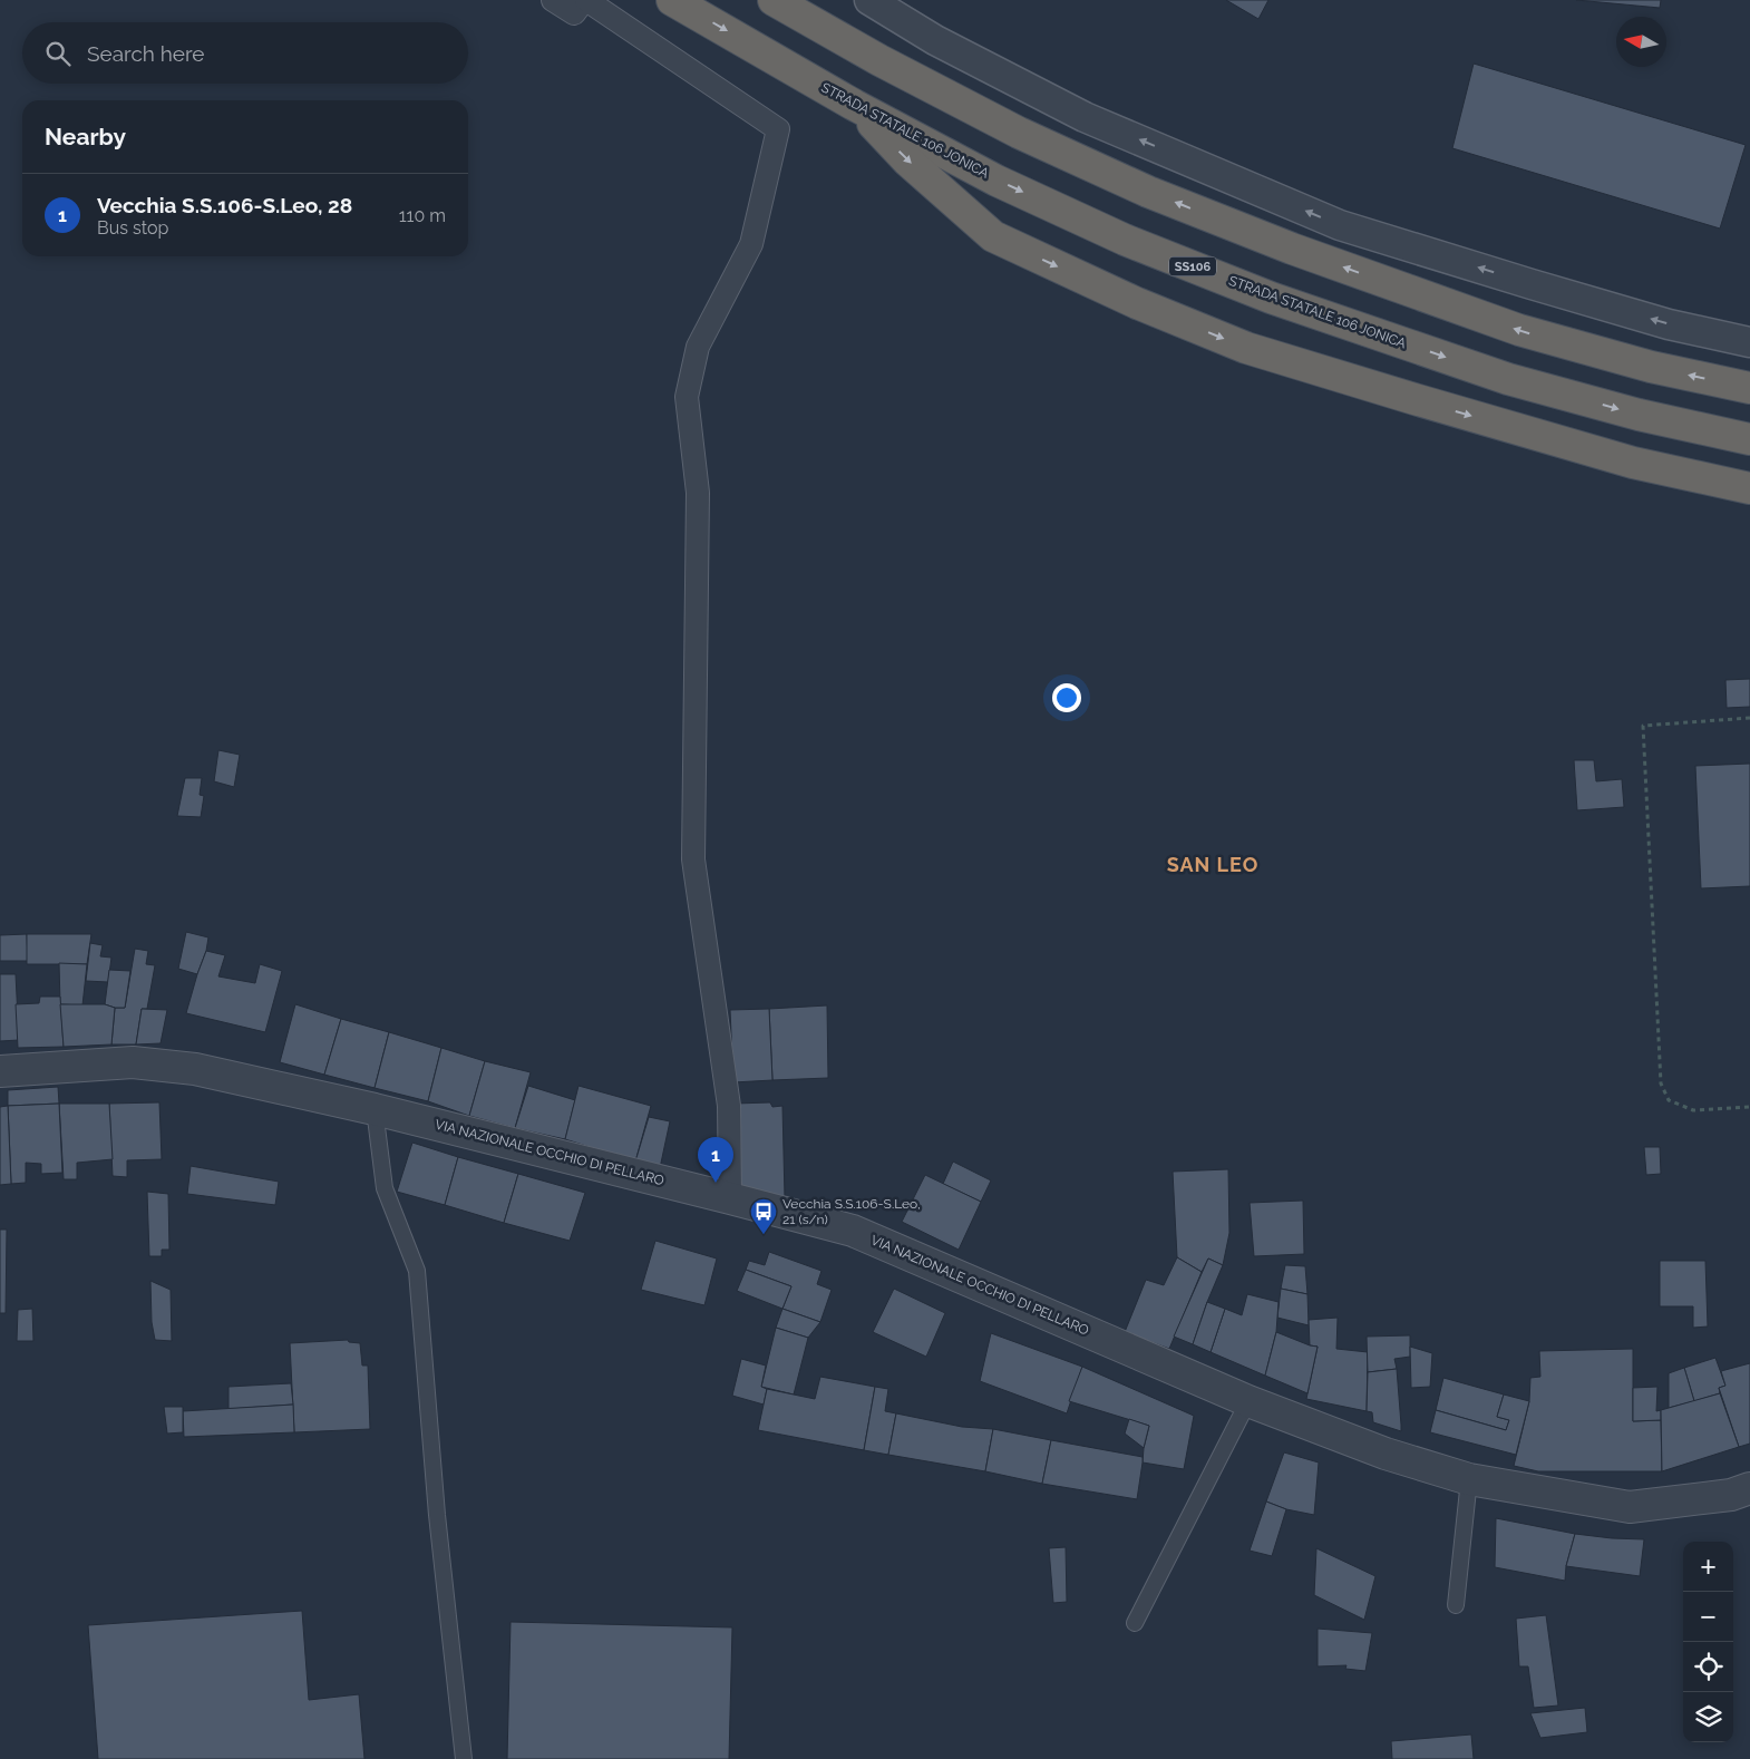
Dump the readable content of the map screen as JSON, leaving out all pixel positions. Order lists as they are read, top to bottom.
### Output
{
  "streets": {
    "highway": ["STRADA STATALE 106 JONICA", "SS106"],
    "street": ["VIA NAZIONALE OCCHIO DI PELLARO"]
  },
  "districts": ["SAN LEO"],
  "places": {
    "bus stop": ["Vecchia S.S.106-S.Leo, 21 (s/n)"]
  },
  "north": "left",
  "page": {
    "search": "Search here",
    "heading": "Nearby",
    "list": [
      {
        "mark": "1",
        "name": "Vecchia S.S.106-S.Leo, 28",
        "note": "Bus stop",
        "value": "110 m"
      }
    ],
    "pins": "1",
    "map_buttons": ["+", "−"]
  }
}
